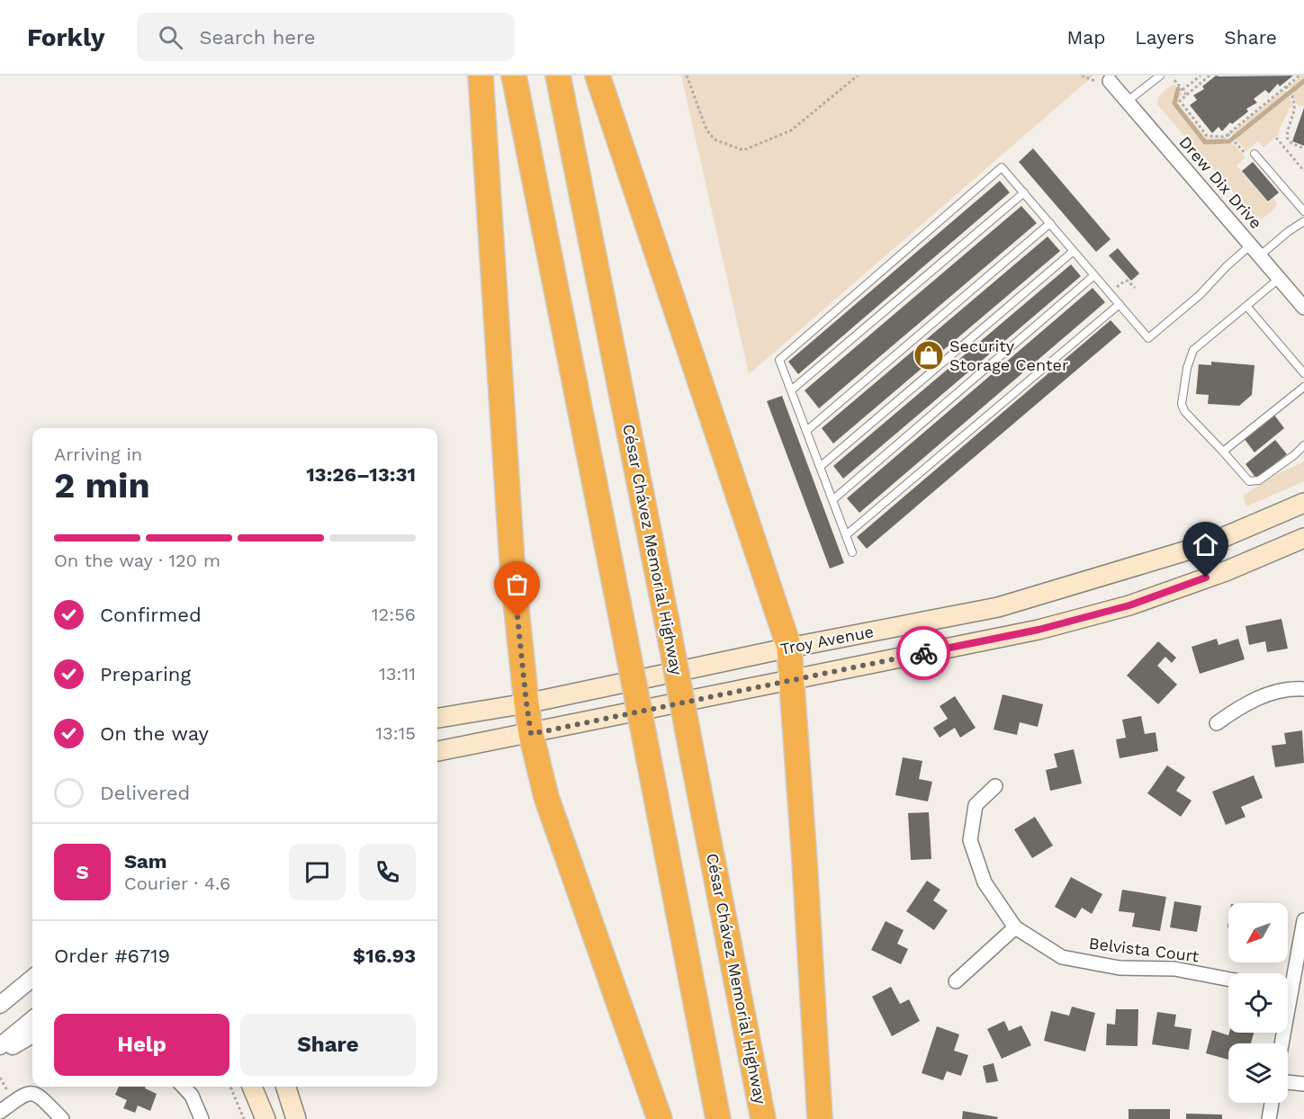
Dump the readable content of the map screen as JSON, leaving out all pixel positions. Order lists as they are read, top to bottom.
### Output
{
  "streets": {
    "highway": ["César Chávez Memorial Highway"],
    "main road": ["Troy Avenue"],
    "street": ["Drew Dix Drive", "Belvista Court"]
  },
  "places": {
    "shop": ["Security Storage Center"]
  },
  "north": "bottom left",
  "page": {
    "header": "Forkly",
    "search": "Search here",
    "nav": ["Map", "Layers", "Share"],
    "heading": ["2 min", "Arriving in", "13:26–13:31"],
    "panel": [
      "Sam",
      "Courier · 4.6",
      "Order #6719",
      "$16.93"
    ],
    "bar": "On the way · 120 m",
    "list": [
      ["Confirmed", "12:56"],
      ["Preparing", "13:11"],
      ["On the way", "13:15"],
      "Delivered"
    ],
    "round": "S",
    "buttons": ["Help", "Share"]
  }
}
